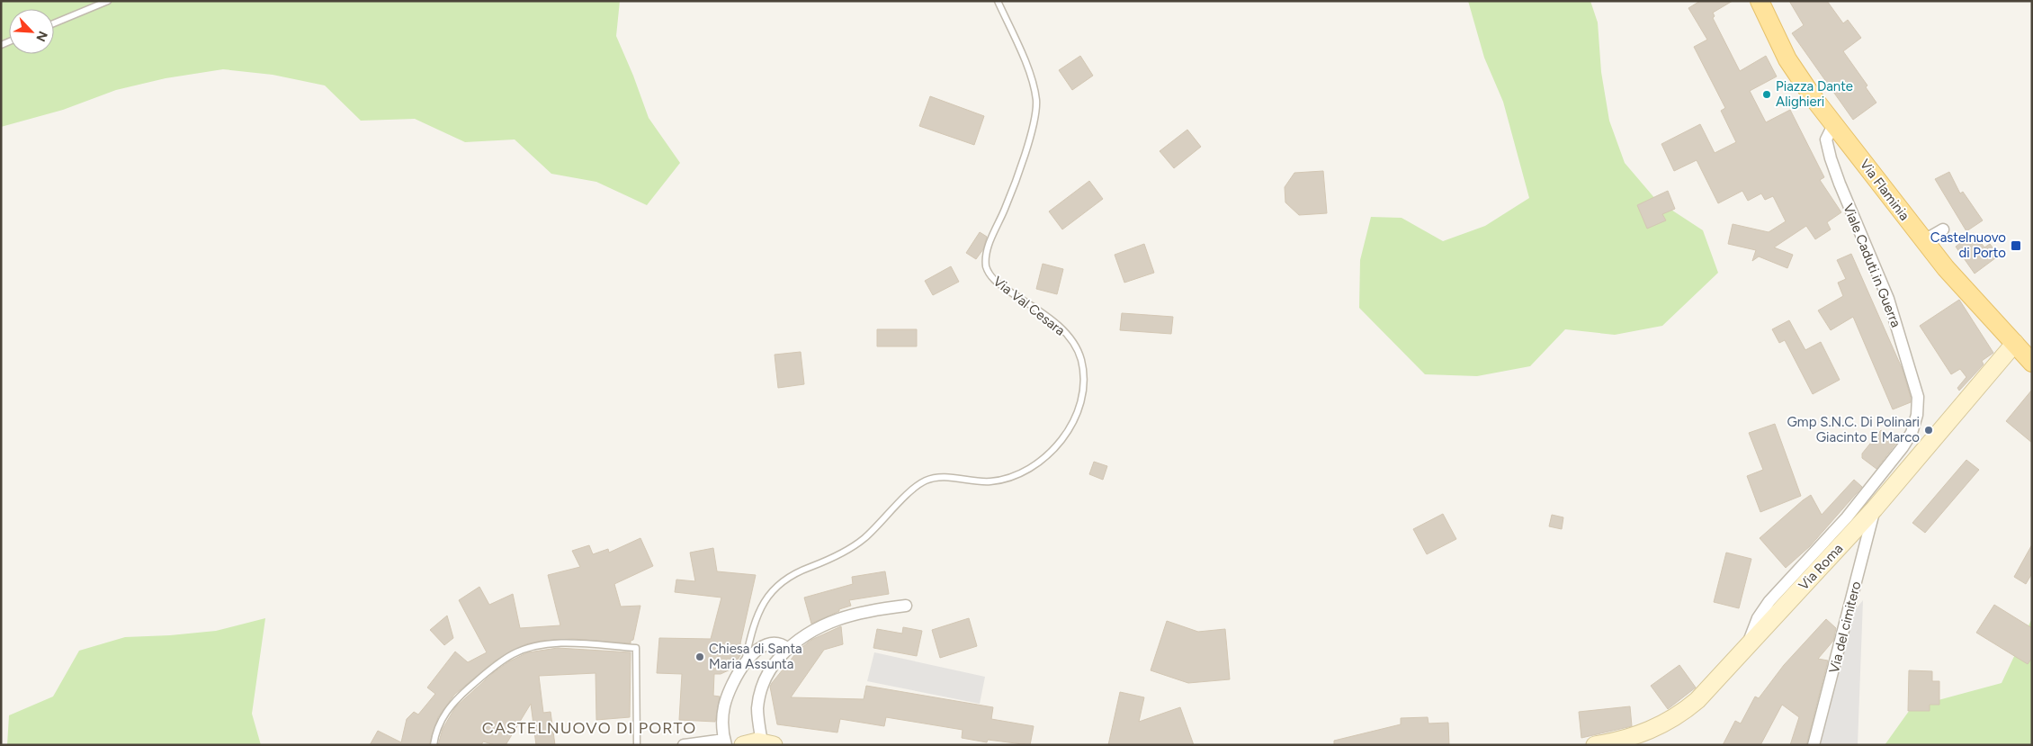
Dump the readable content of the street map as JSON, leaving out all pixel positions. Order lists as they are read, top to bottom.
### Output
{
  "streets": {
    "main road": ["Via Flaminia", "Via Roma"],
    "street": ["Viale Caduti in Guerra", "Via del cimitero"],
    "lane": ["Via Val Cesara"]
  },
  "crossings": [
    ["Via Flaminia", "Viale Caduti in Guerra"],
    ["Via Flaminia", "Via Roma"],
    ["Viale Caduti in Guerra", "Via Roma"],
    ["Via Roma", "Via del cimitero"]
  ],
  "districts": ["CASTELNUOVO DI PORTO"],
  "places": {
    "other": ["Piazza Dante Alighieri", "Gmp S.N.C. Di Polinari Giacinto E Marco", "Chiesa di Santa Maria Assunta"],
    "transit": ["Castelnuovo di Porto"]
  },
  "north": "bottom right"
}
